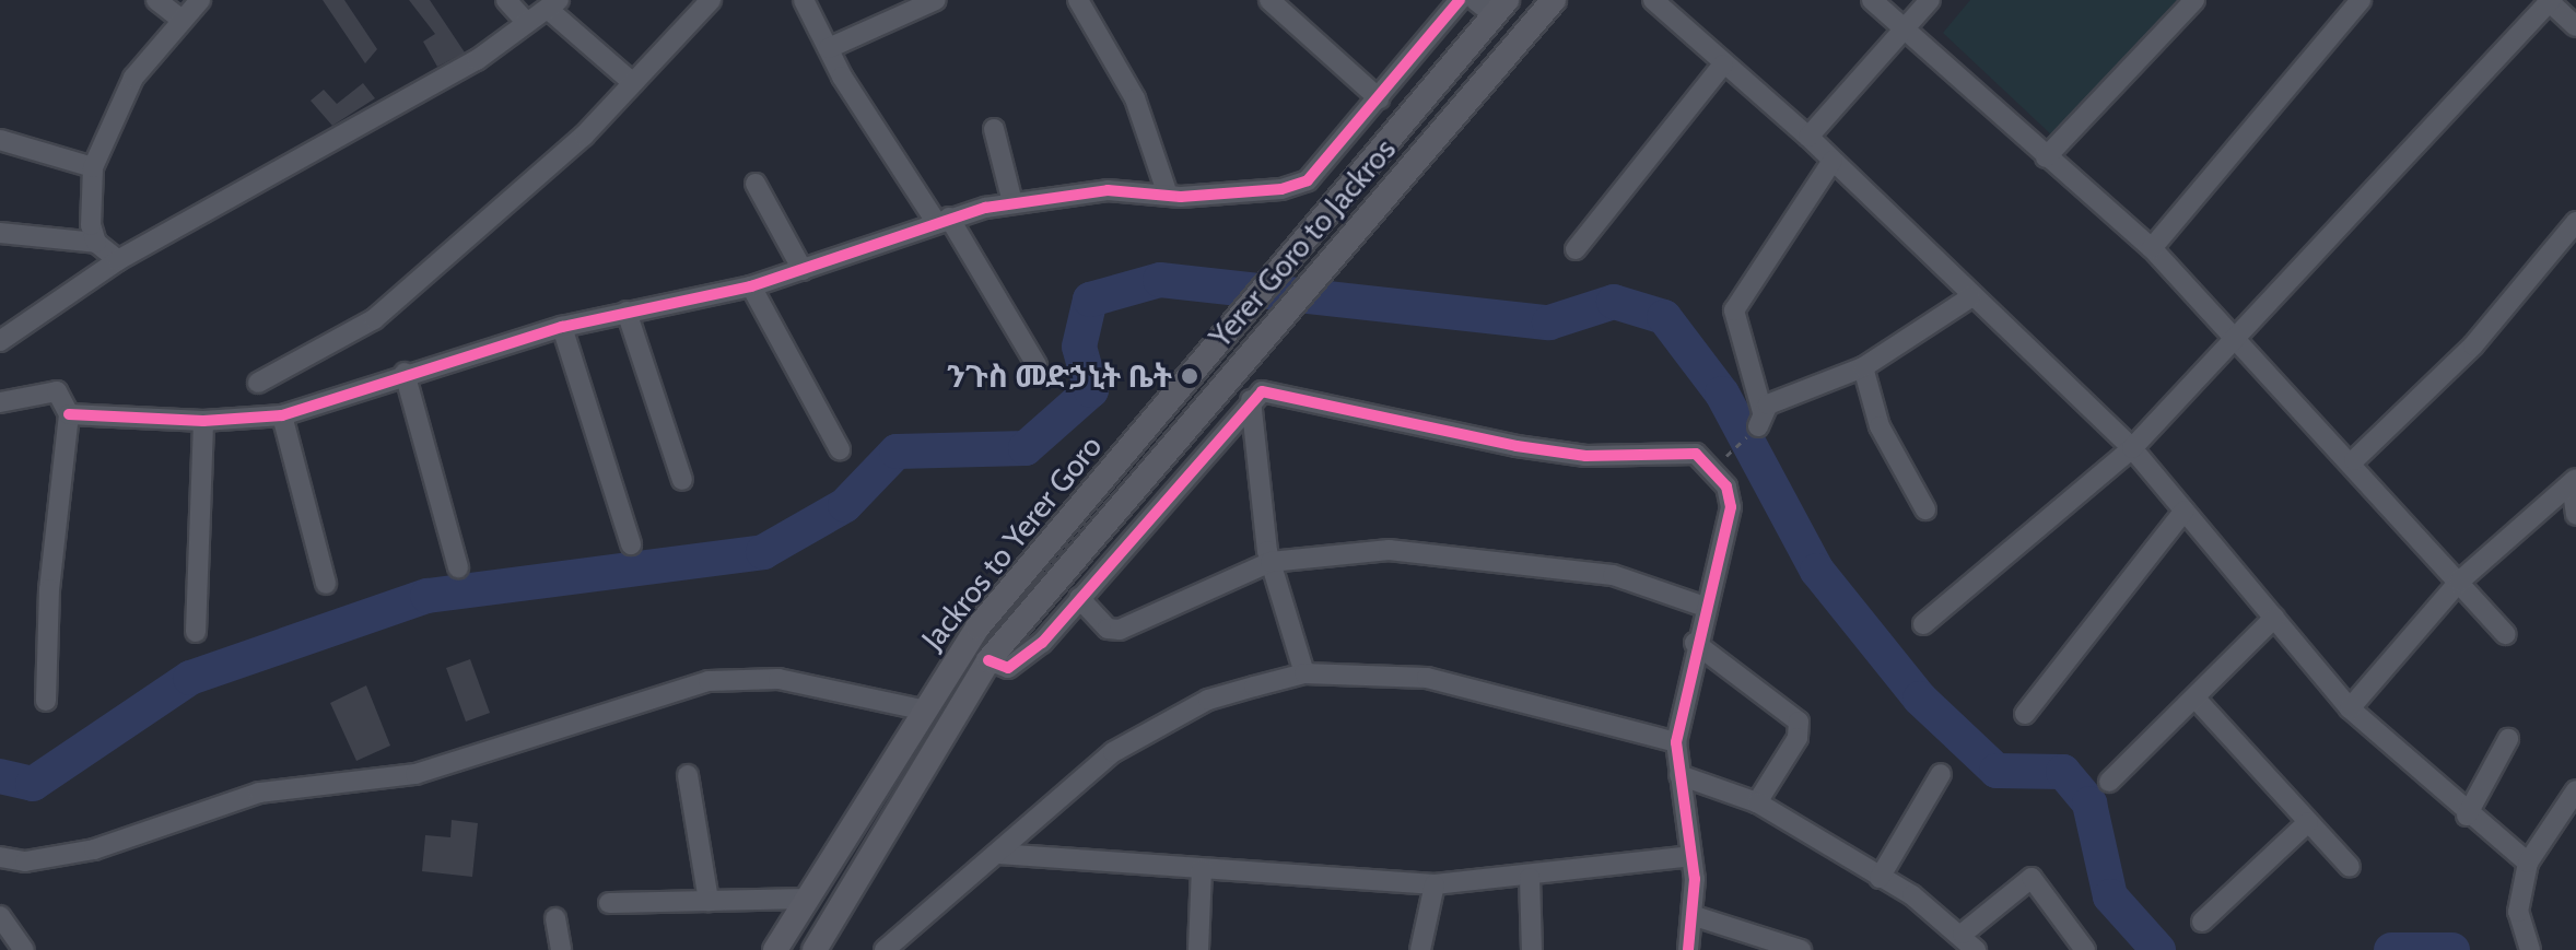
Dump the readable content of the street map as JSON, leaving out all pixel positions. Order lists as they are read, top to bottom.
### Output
{
  "streets": {
    "main road": ["Yerer Goro to Jackros", "Jackros to Yerer Goro"]
  },
  "places": ["ንጉስ መድኃኒት ቤት"]
}
